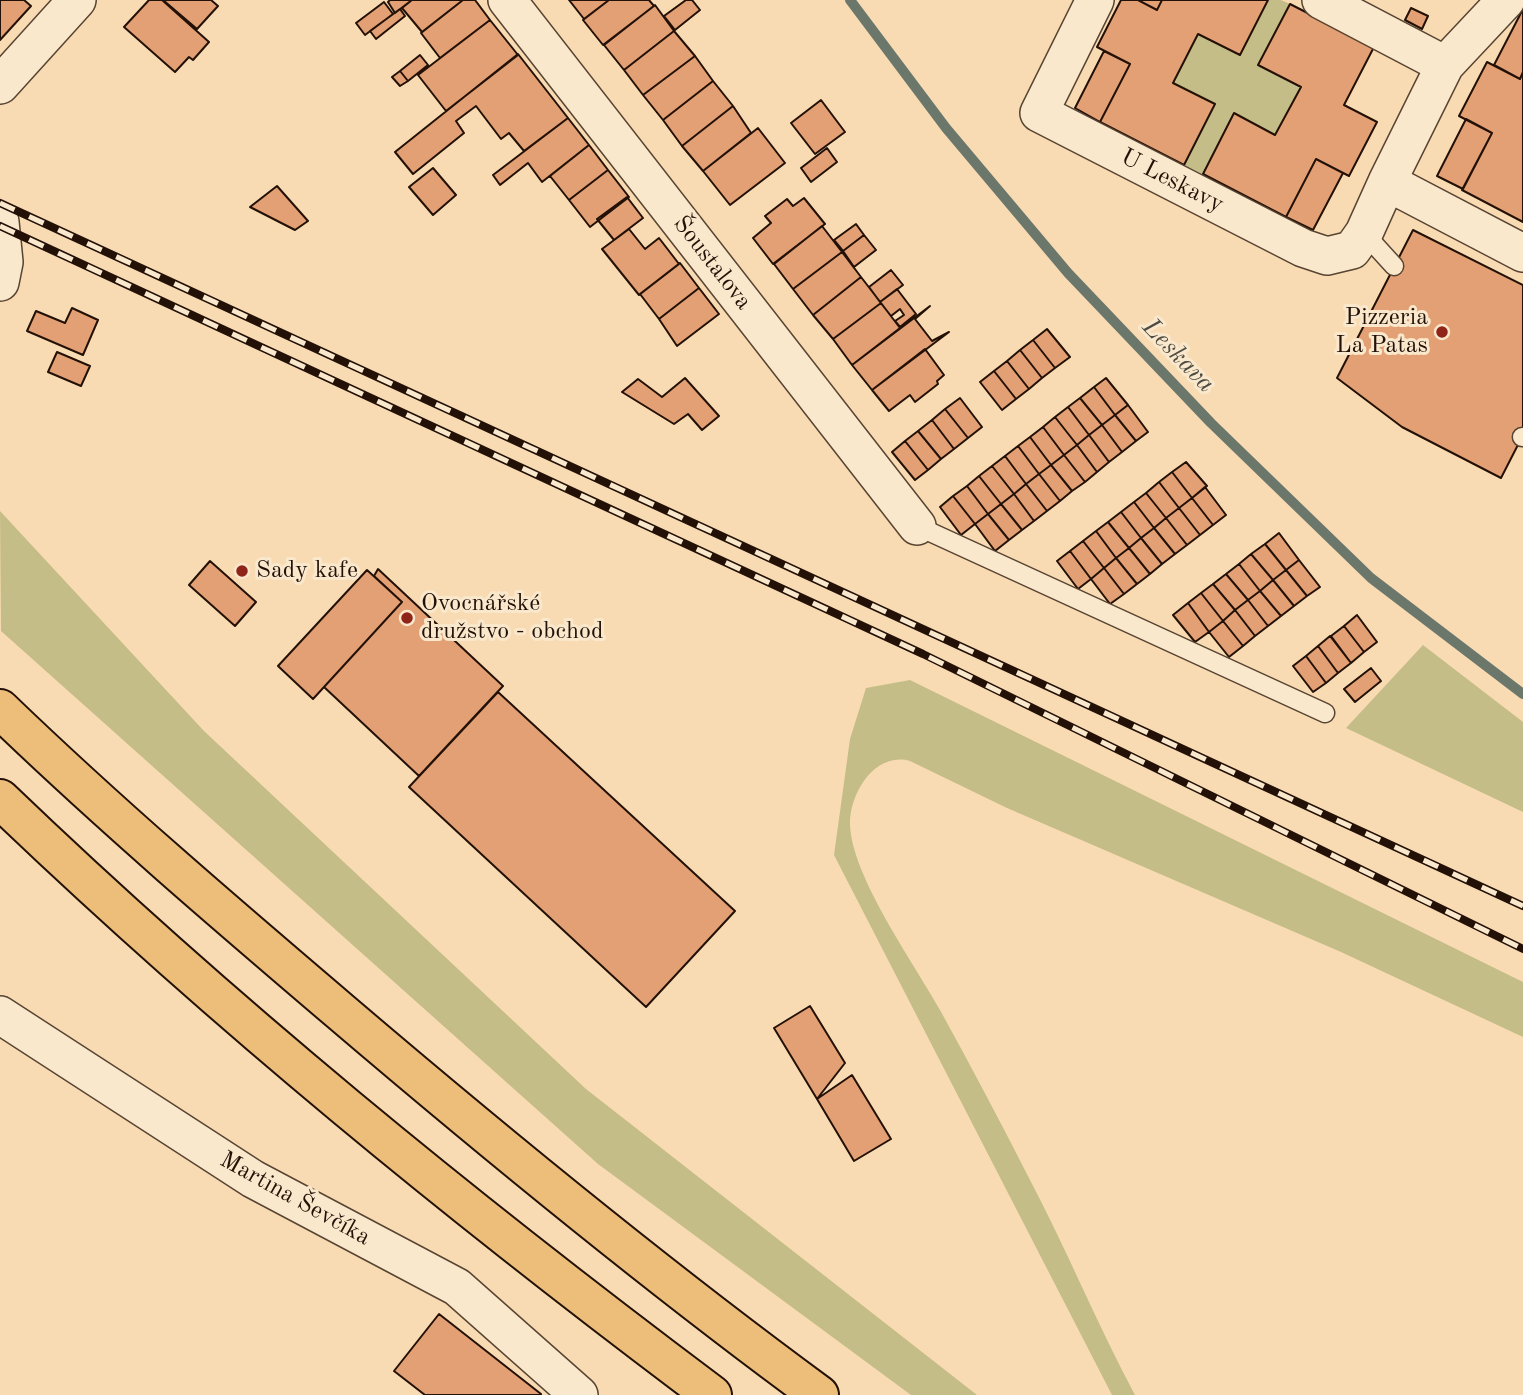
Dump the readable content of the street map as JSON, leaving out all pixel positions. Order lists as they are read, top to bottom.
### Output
{
  "streets": {
    "street": ["U Leskavy", "Šoustalova", "Martina Ševčíka"]
  },
  "water": ["Leskava"],
  "places": ["Pizzeria La Patas", "Sady kafe", "Ovocnářské družstvo - obchod"]
}
